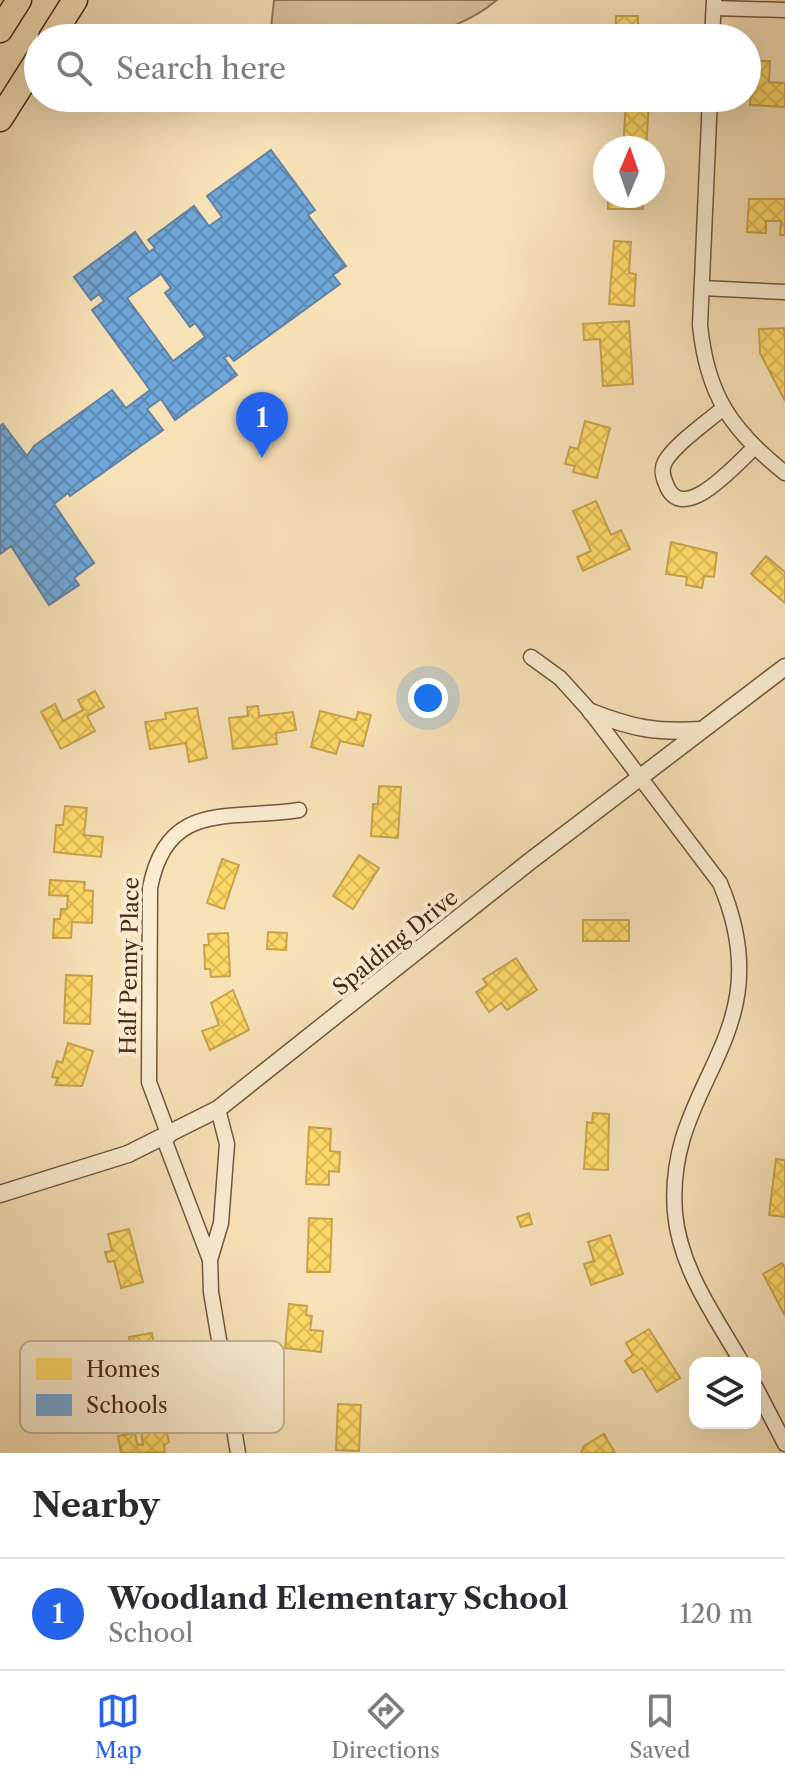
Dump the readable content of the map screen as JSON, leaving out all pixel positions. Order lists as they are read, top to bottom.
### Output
{
  "streets": {
    "street": ["Spalding Drive", "Half Penny Place"]
  },
  "crossings": [
    ["Spalding Drive", "Half Penny Place"]
  ],
  "legend": ["Homes", "Schools"],
  "north": "top",
  "page": {
    "search": "Search here",
    "pins": "1",
    "heading": "Nearby",
    "list": [
      {
        "mark": "1",
        "name": "Woodland Elementary School",
        "note": "School",
        "value": "120 m"
      }
    ],
    "nav": ["Map", "Directions", "Saved"]
  }
}
